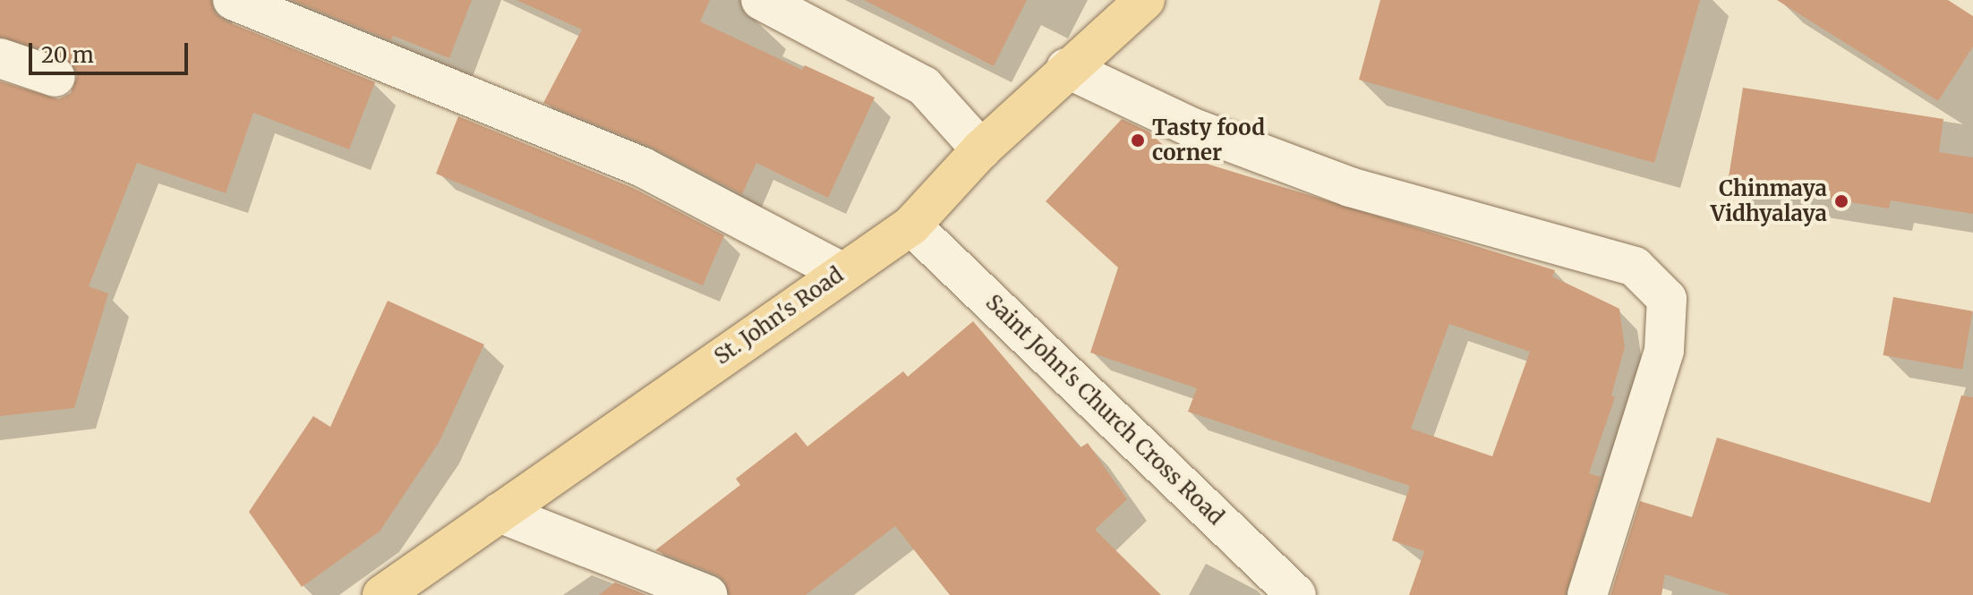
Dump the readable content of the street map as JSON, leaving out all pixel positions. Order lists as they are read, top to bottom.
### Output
{
  "streets": {
    "main road": ["St. John's Road"],
    "street": ["Saint John's Church Cross Road"]
  },
  "crossings": [
    ["St. John's Road", "Saint John's Church Cross Road"]
  ],
  "places": ["Tasty food corner", "Chinmaya Vidhyalaya"],
  "scale_bar": "20 m"
}
